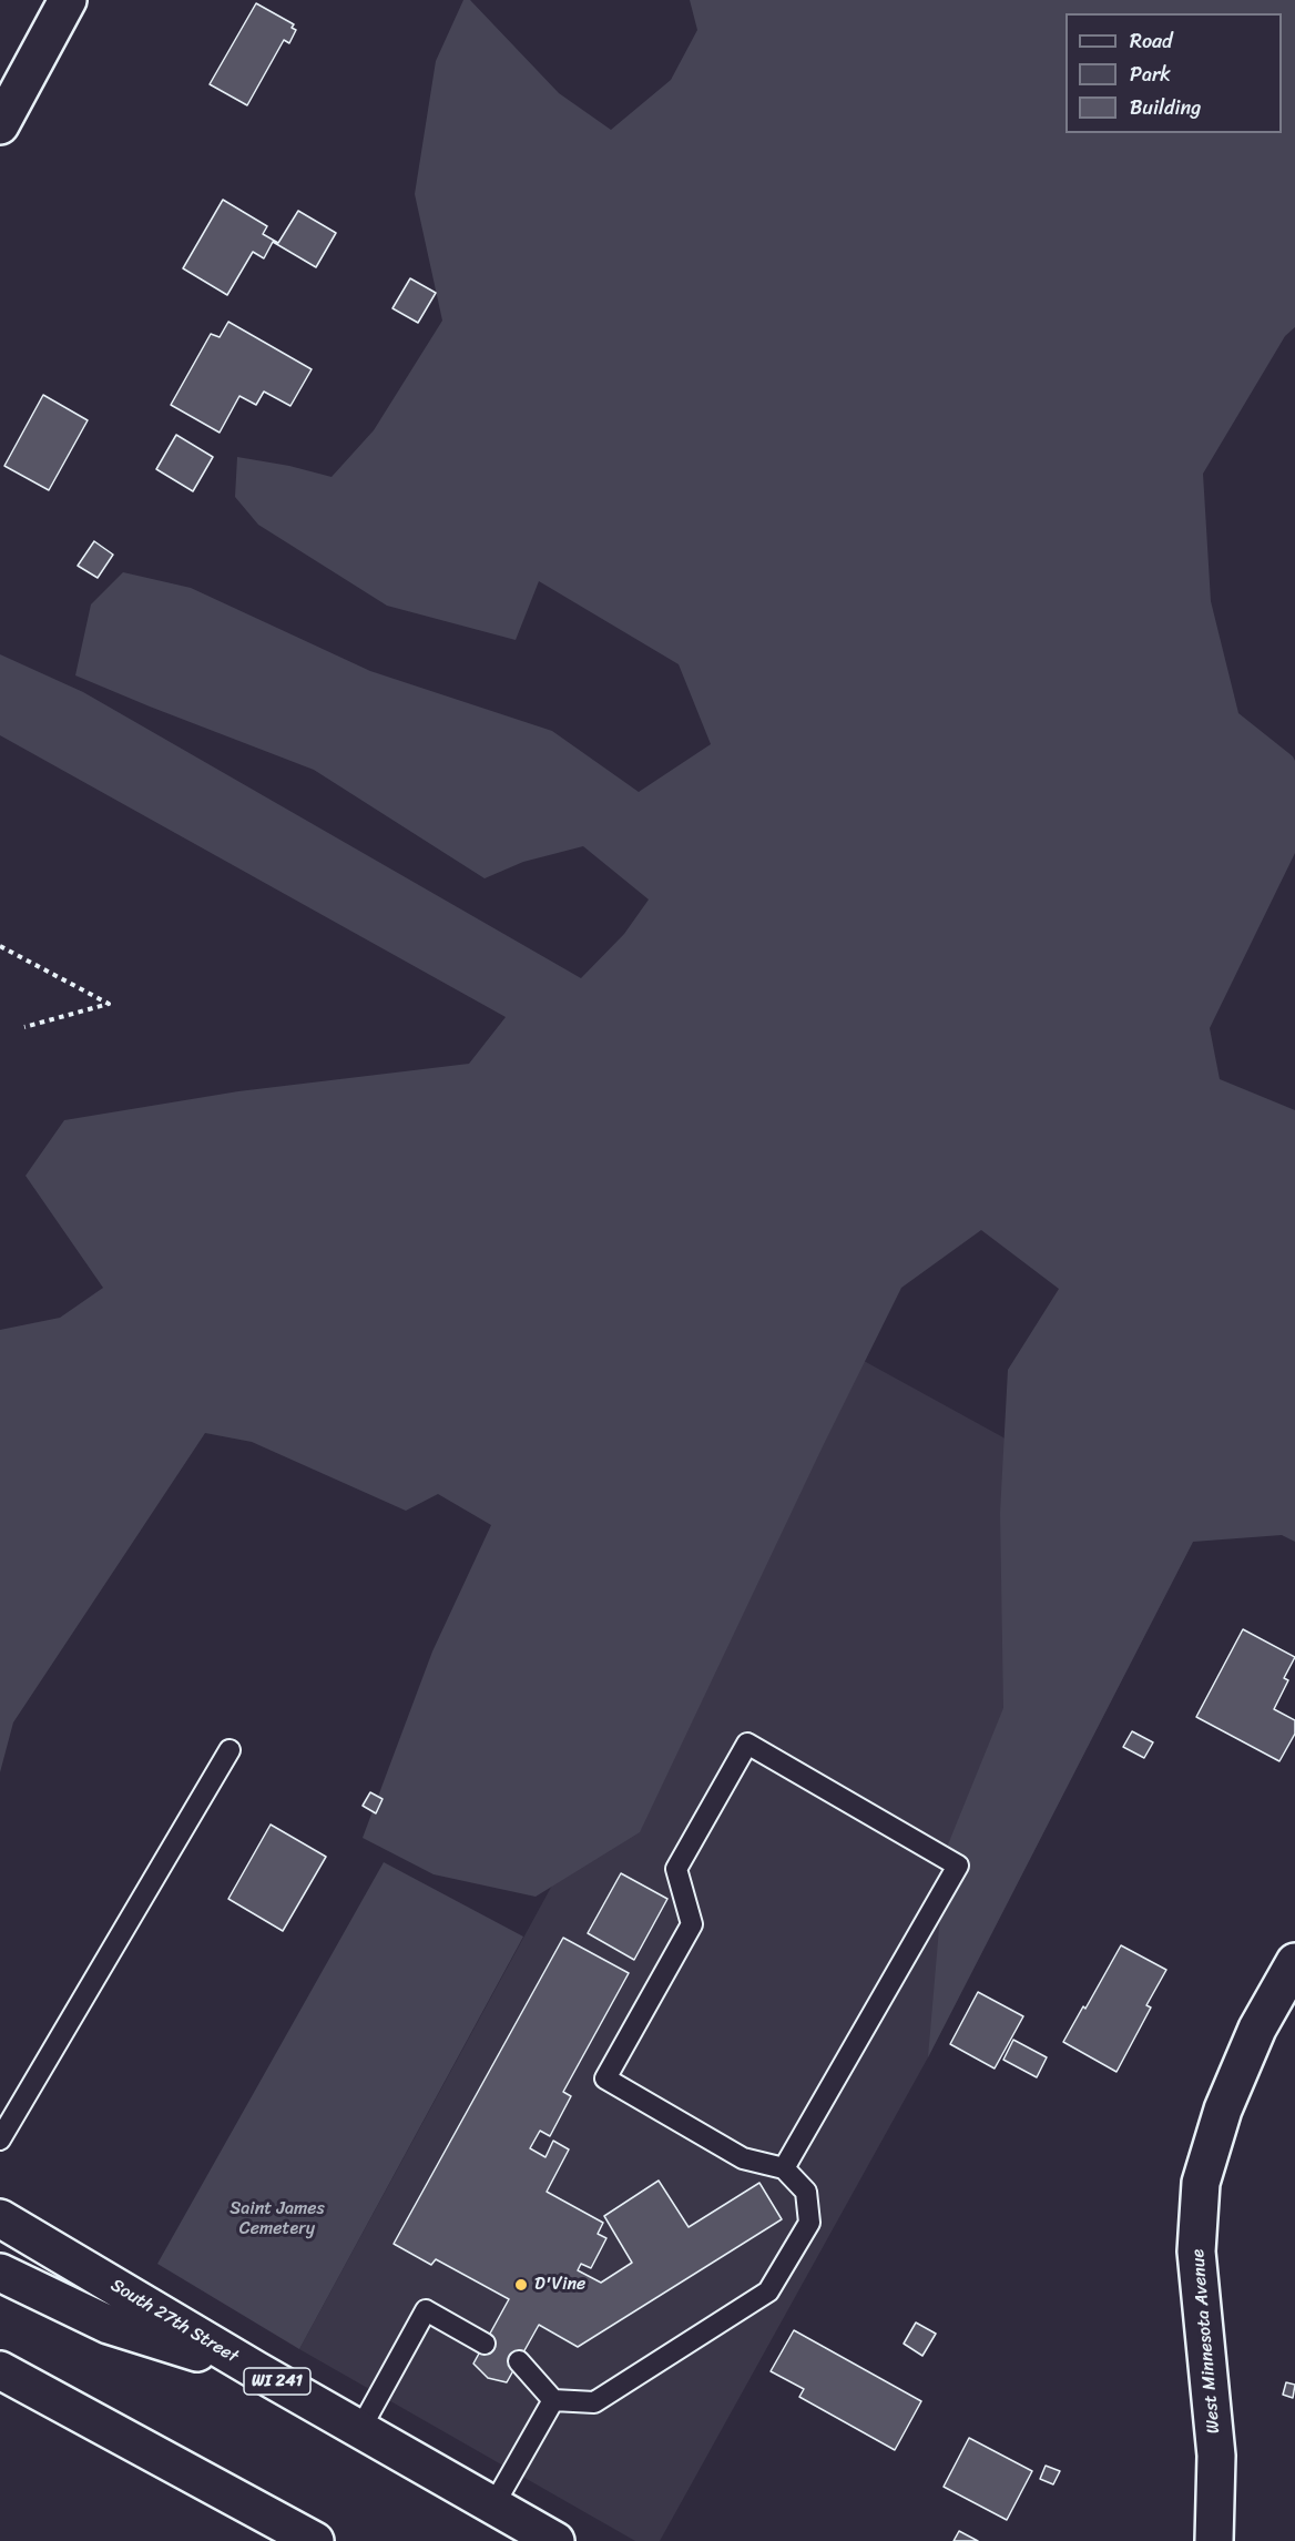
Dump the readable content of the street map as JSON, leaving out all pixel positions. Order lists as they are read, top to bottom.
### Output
{
  "streets": {
    "main road": ["South 27th Street", "West Minnesota Avenue", "WI 241"]
  },
  "parks": ["Saint James Cemetery"],
  "places": ["D'Vine"],
  "legend": ["Road", "Park", "Building"]
}
